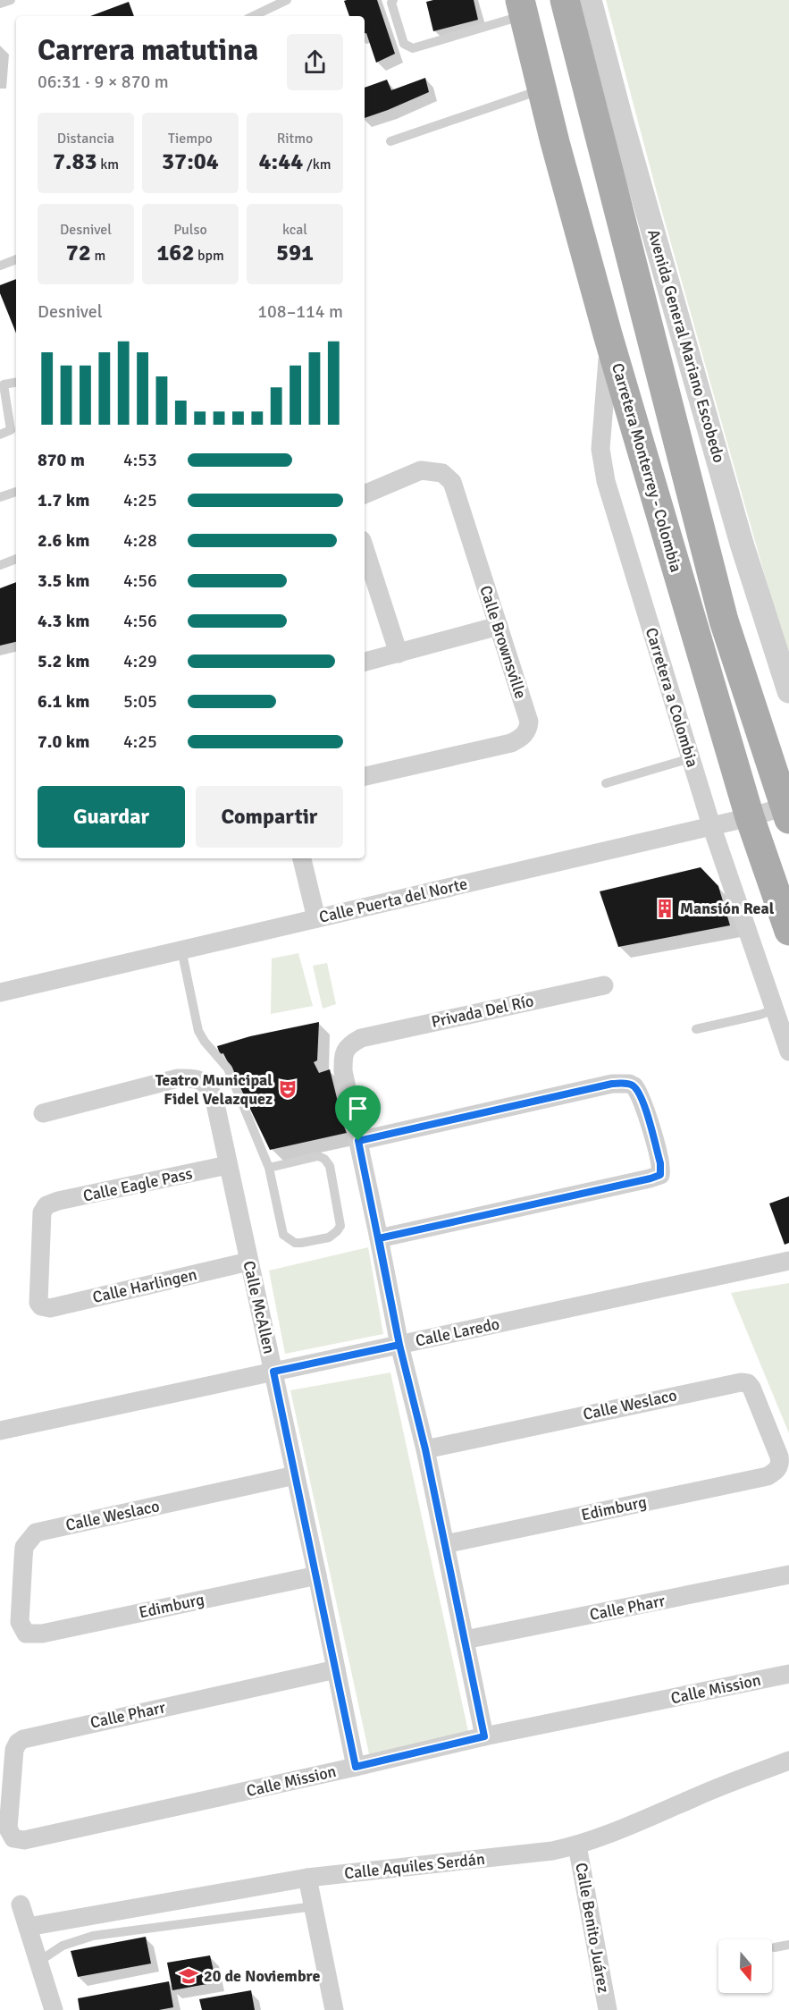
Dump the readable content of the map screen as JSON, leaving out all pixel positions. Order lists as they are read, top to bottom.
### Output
{
  "streets": {
    "main road": ["Carretera Monterrey - Colombia"],
    "street": [
      "Avenida General Mariano Escobedo",
      "Calle Brownsville",
      "Carretera a Colombia",
      "Calle Puerta del Norte",
      "Privada Del Río",
      "Calle Eagle Pass",
      "Calle Harlingen",
      "Calle McAllen",
      "Calle Laredo",
      "Calle Weslaco",
      "Edimburg",
      "Calle Pharr",
      "Calle Mission",
      "Calle Aquiles Serdán",
      "Calle Benito Juárez"
    ]
  },
  "crossings": [
    ["Carretera Monterrey - Colombia", "Carretera a Colombia"],
    ["Carretera Monterrey - Colombia", "Calle Puerta del Norte"],
    ["Carretera a Colombia", "Calle Puerta del Norte"],
    ["Calle Eagle Pass", "Calle Harlingen"],
    ["Calle Eagle Pass", "Calle McAllen"],
    ["Calle Harlingen", "Calle McAllen"],
    ["Calle McAllen", "Calle Laredo"],
    ["Calle McAllen", "Calle Weslaco"],
    ["Calle McAllen", "Edimburg"],
    ["Calle McAllen", "Calle Pharr"],
    ["Calle McAllen", "Calle Mission"],
    ["Calle Weslaco", "Edimburg"],
    ["Calle Pharr", "Calle Mission"],
    ["Calle Aquiles Serdán", "Calle Benito Juárez"]
  ],
  "places": {
    "building": ["Mansión Real"],
    "theatre": ["Teatro Municipal Fidel Velazquez"],
    "school or university": ["20 de Noviembre"]
  },
  "north": "bottom",
  "page": {
    "heading": ["Carrera matutina", "06:31 · 9 × 870 m"],
    "stats": [
      ["Distancia", "7.83 km"],
      ["Tiempo", "37:04"],
      ["Ritmo", "4:44 /km"],
      ["Desnivel", "72 m"],
      ["Pulso", "162 bpm"],
      ["kcal", "591"]
    ],
    "chart": ["Desnivel", "108–114 m"],
    "list": [
      {
        "name": "870 m",
        "note": "4:53"
      },
      {
        "name": "1.7 km",
        "note": "4:25"
      },
      {
        "name": "2.6 km",
        "note": "4:28"
      },
      {
        "name": "3.5 km",
        "note": "4:56"
      },
      {
        "name": "4.3 km",
        "note": "4:56"
      },
      {
        "name": "5.2 km",
        "note": "4:29"
      },
      {
        "name": "6.1 km",
        "note": "5:05"
      },
      {
        "name": "7.0 km",
        "note": "4:25"
      }
    ],
    "buttons": ["Guardar", "Compartir"]
  }
}
